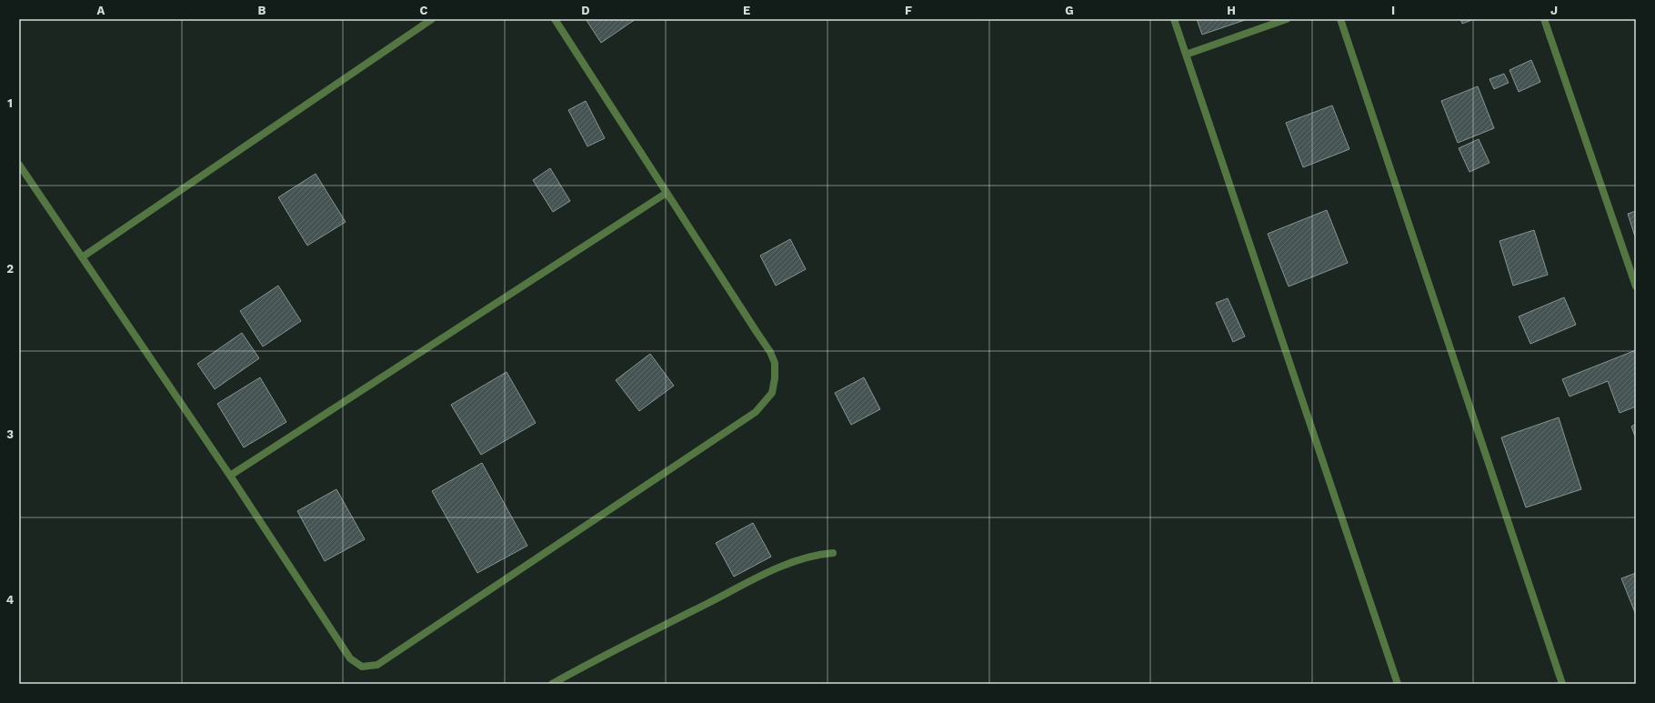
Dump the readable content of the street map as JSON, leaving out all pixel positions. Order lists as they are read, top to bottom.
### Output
{
  "grid": {
    "columns": [
      "A",
      "B",
      "C",
      "D",
      "E",
      "F",
      "G",
      "H",
      "I",
      "J"
    ],
    "rows": [
      "1",
      "2",
      "3",
      "4"
    ]
  }
}
